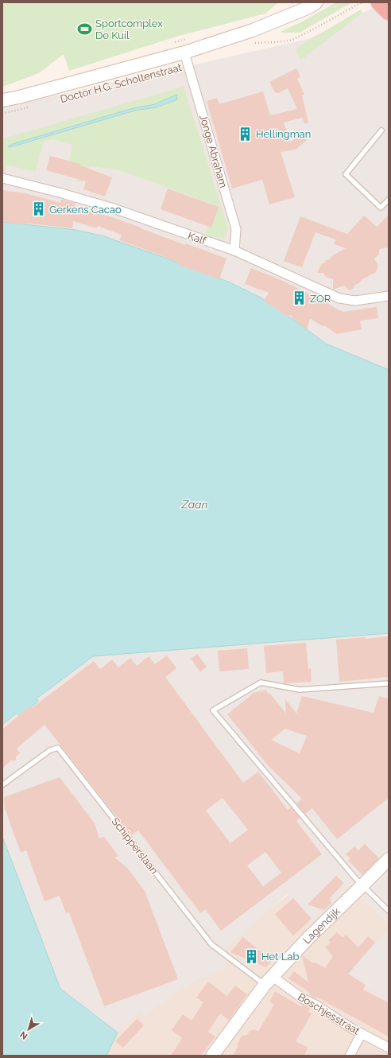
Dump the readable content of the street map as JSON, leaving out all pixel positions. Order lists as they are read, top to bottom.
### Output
{
  "streets": {
    "main road": ["Doctor H.G. Scholtenstraat", "Lagendijk"],
    "street": ["Jonge Abraham", "Kalf", "Boschjesstraat"],
    "lane": ["Schipperslaan"]
  },
  "crossings": [
    ["Doctor H.G. Scholtenstraat", "Jonge Abraham"],
    ["Jonge Abraham", "Kalf"],
    ["Schipperslaan", "Lagendijk"],
    ["Schipperslaan", "Boschjesstraat"],
    ["Lagendijk", "Boschjesstraat"]
  ],
  "water": ["Zaan"],
  "places": {
    "sports": ["Sportcomplex De Kuil"],
    "building": [
      "Hellingman",
      "Gerkens Cacao",
      "ZOR",
      "Het Lab"
    ]
  },
  "north": "bottom left"
}
